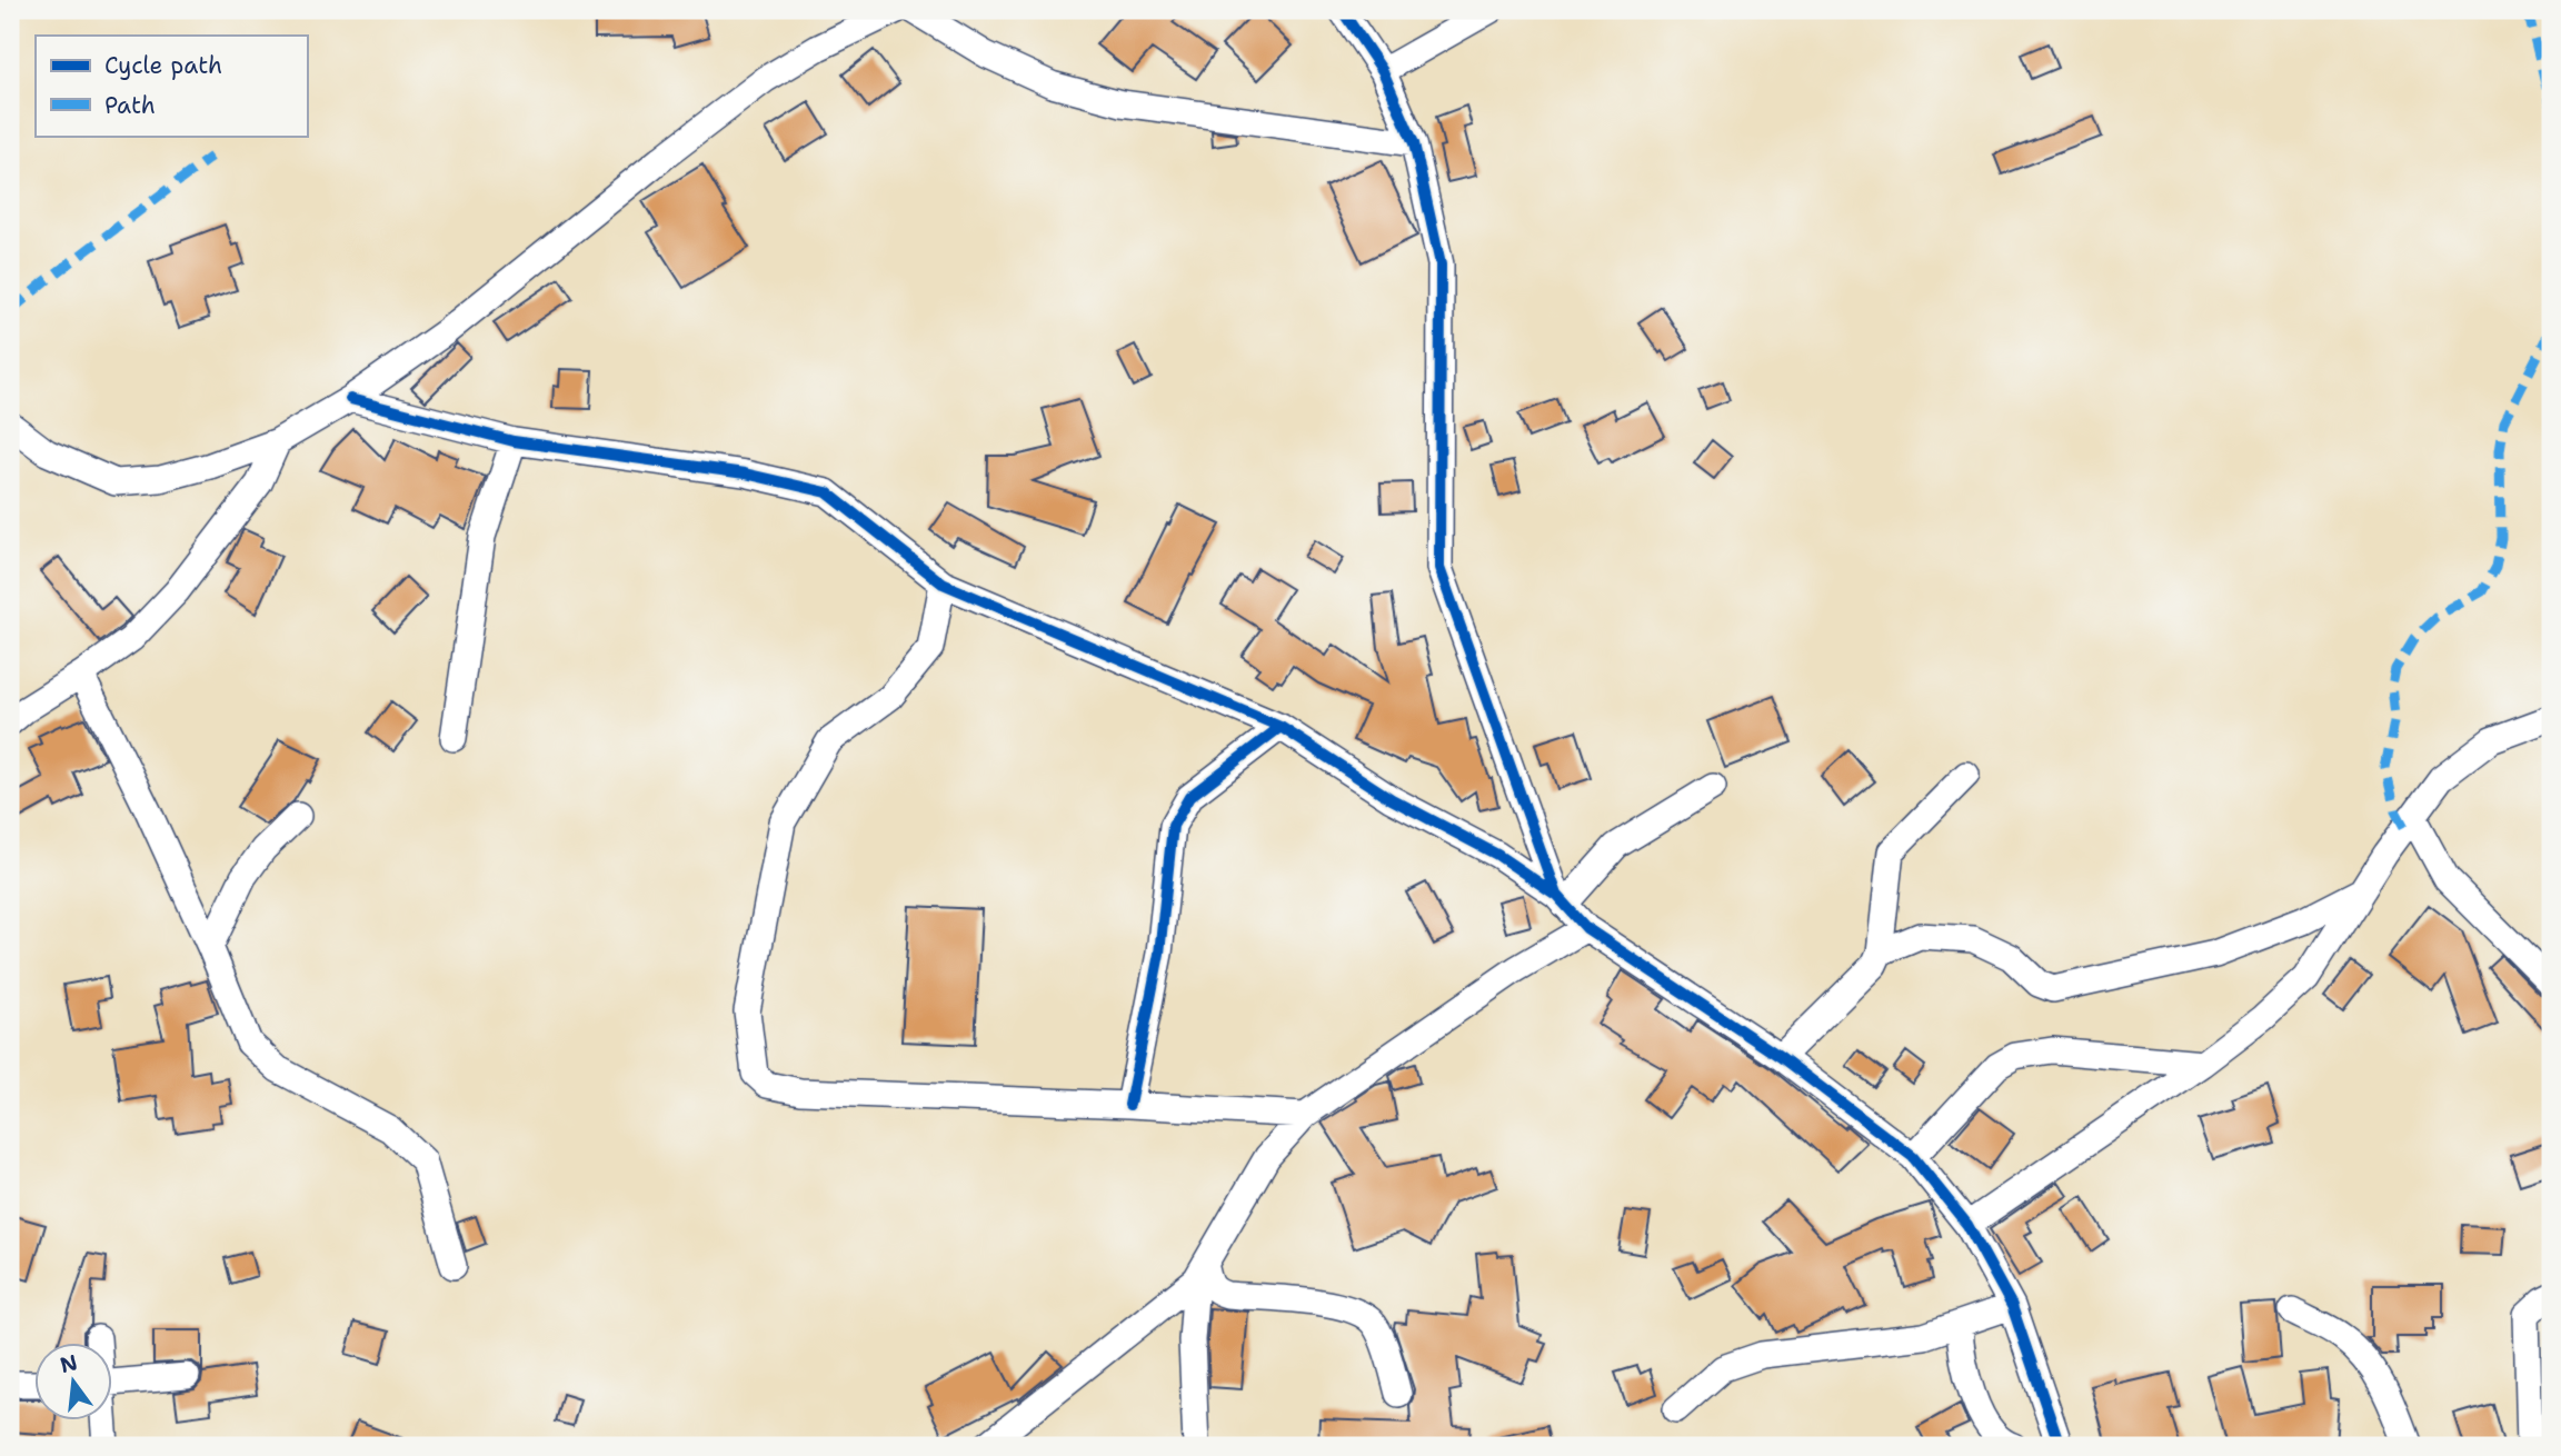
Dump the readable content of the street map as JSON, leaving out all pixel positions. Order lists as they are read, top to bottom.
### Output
{
  "legend": ["Cycle path", "Path"],
  "north": "top"
}
